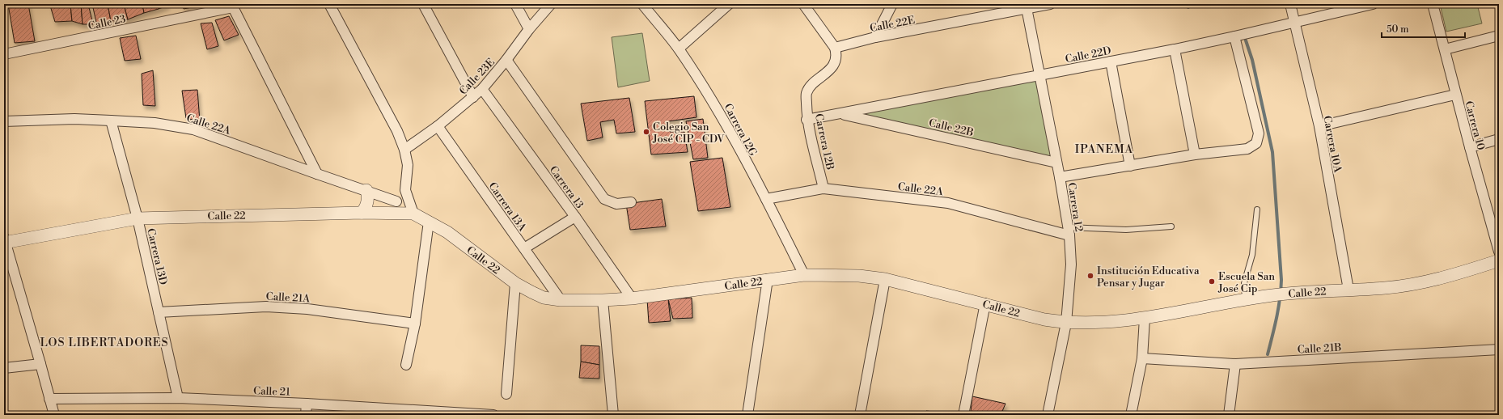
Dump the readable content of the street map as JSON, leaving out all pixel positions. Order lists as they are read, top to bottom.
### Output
{
  "streets": {
    "street": [
      "Calle 23",
      "Calle 22E",
      "Calle 22D",
      "Calle 23E",
      "Calle 22A",
      "Carrera 10",
      "Calle 22B",
      "Carrera 12G",
      "Carrera 12B",
      "Carrera 10A",
      "Carrera 13",
      "Carrera 13A",
      "Carrera 12",
      "Calle 22",
      "Carrera 13D",
      "Calle 21A",
      "Calle 21B",
      "Calle 21"
    ]
  },
  "crossings": [
    ["Calle 22E", "Carrera 12B"],
    ["Calle 22E", "Carrera 12"],
    ["Calle 22D", "Calle 22B"],
    ["Calle 22D", "Carrera 12B"],
    ["Calle 22D", "Carrera 10A"],
    ["Calle 22D", "Carrera 12"],
    ["Calle 23E", "Carrera 13"],
    ["Calle 23E", "Carrera 13A"],
    ["Calle 22A", "Carrera 12G"],
    ["Calle 22A", "Carrera 12B"],
    ["Calle 22A", "Carrera 12"],
    ["Calle 22A", "Carrera 13D"],
    ["Calle 22B", "Carrera 12"],
    ["Carrera 12G", "Calle 22"],
    ["Carrera 10A", "Calle 22"],
    ["Carrera 13", "Calle 22"],
    ["Carrera 13A", "Calle 22"],
    ["Carrera 12", "Calle 22"],
    ["Calle 22", "Carrera 13D"],
    ["Carrera 13D", "Calle 21A"],
    ["Carrera 13D", "Calle 21"]
  ],
  "districts": ["IPANEMA", "LOS LIBERTADORES"],
  "places": ["Colegio San José CIP - CDV", "Institución Educativa Pensar y Jugar", "Escuela San José Cip"],
  "scale_bar": "50 m"
}
